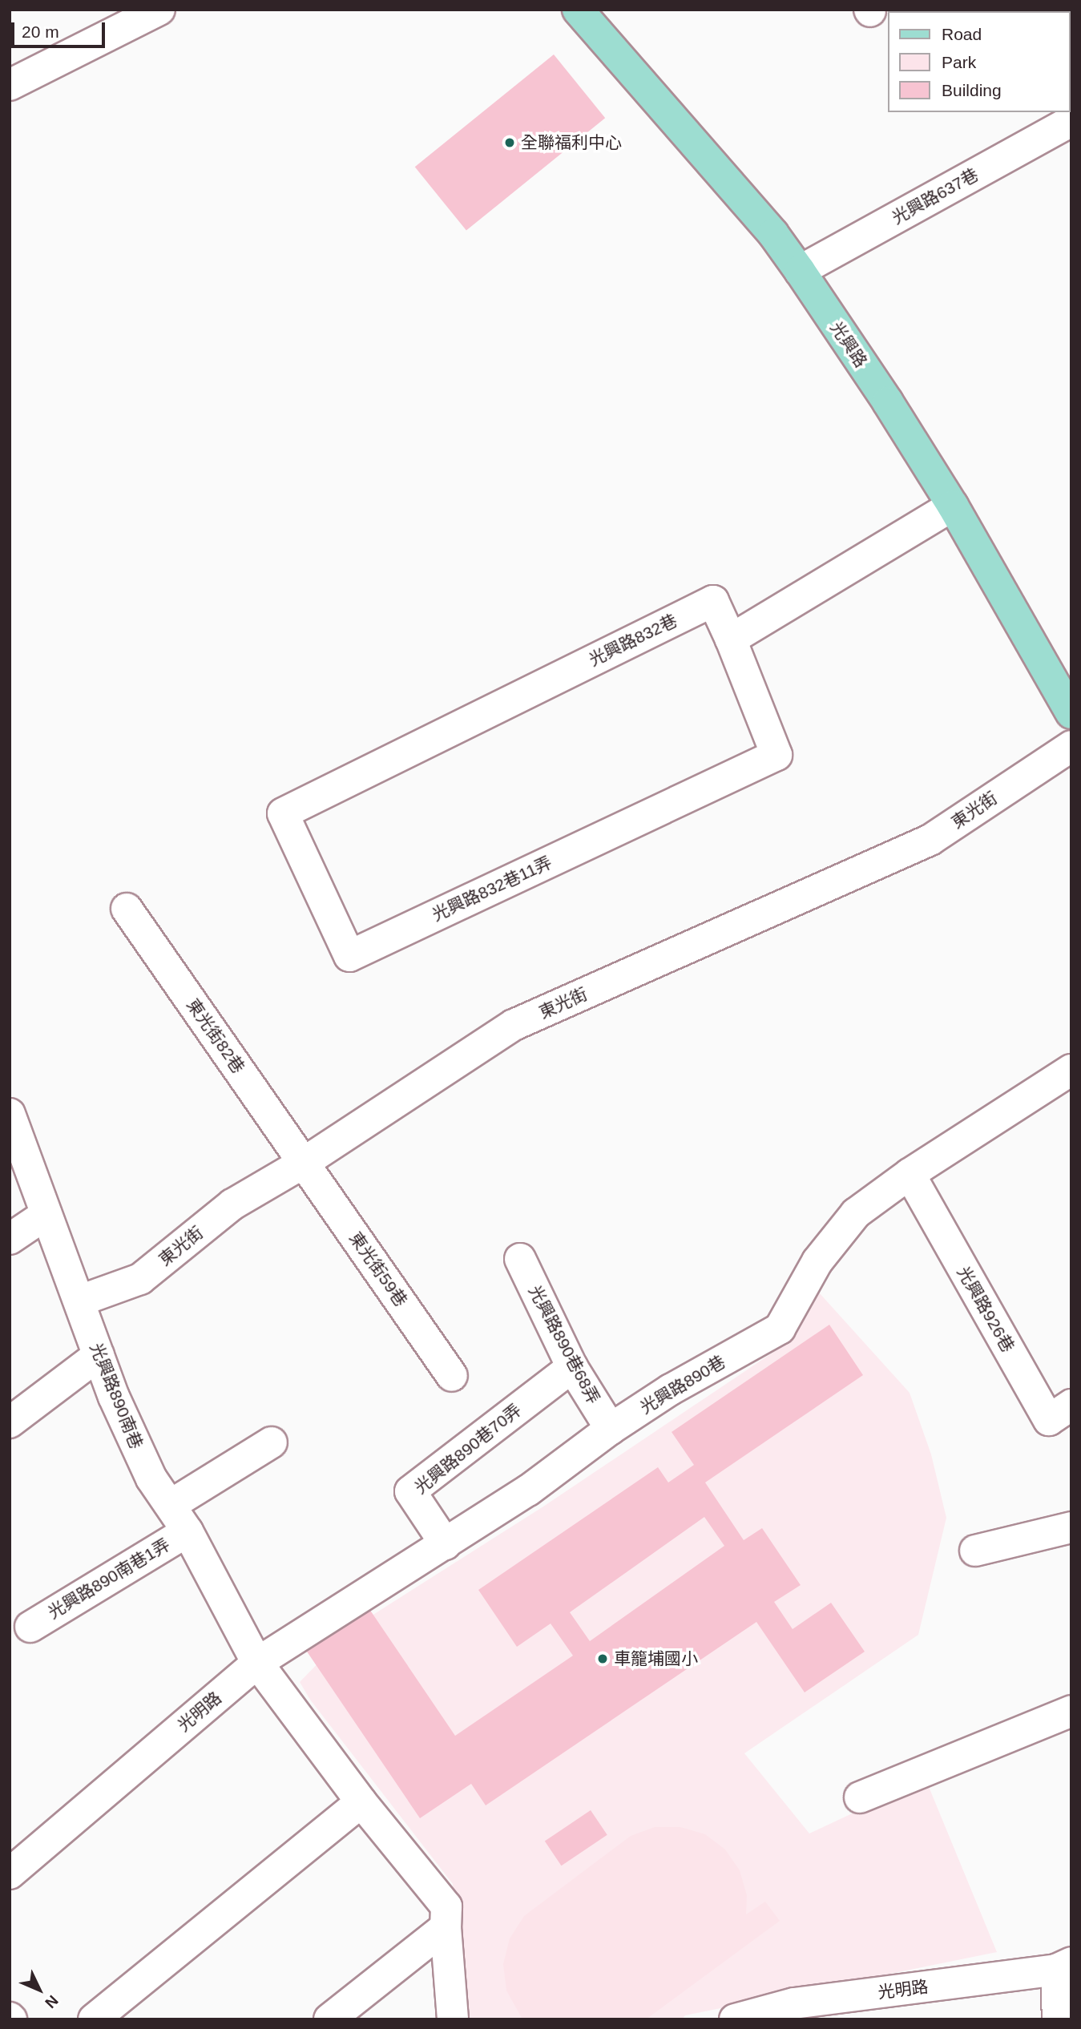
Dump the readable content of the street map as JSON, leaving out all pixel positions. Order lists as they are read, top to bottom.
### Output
{
  "streets": {
    "main road": ["光興路"],
    "street": [
      "光興路637巷",
      "光興路832巷",
      "東光街",
      "光興路832巷11弄",
      "東光街82巷",
      "東光街59巷",
      "光興路926巷",
      "光興路890巷68弄",
      "光興路890巷",
      "光興路890南巷",
      "光興路890巷70弄",
      "光興路890南巷1弄",
      "光明路"
    ]
  },
  "crossings": [
    ["光興路637巷", "光興路"],
    ["光興路832巷", "光興路832巷11弄"],
    ["東光街", "東光街82巷"],
    ["東光街", "東光街59巷"],
    ["東光街", "光興路890南巷"],
    ["東光街82巷", "東光街59巷"],
    ["光興路926巷", "光興路890巷"],
    ["光興路890巷68弄", "光興路890巷"],
    ["光興路890巷68弄", "光興路890巷70弄"],
    ["光興路890巷", "光興路890南巷"],
    ["光興路890巷", "光興路890巷70弄"],
    ["光興路890巷", "光明路"],
    ["光興路890南巷", "光興路890南巷1弄"],
    ["光興路890南巷", "光明路"]
  ],
  "places": ["全聯福利中心", "車籠埔國小"],
  "legend": ["Road", "Park", "Building"],
  "scale_bar": "20 m",
  "north": "bottom right"
}
